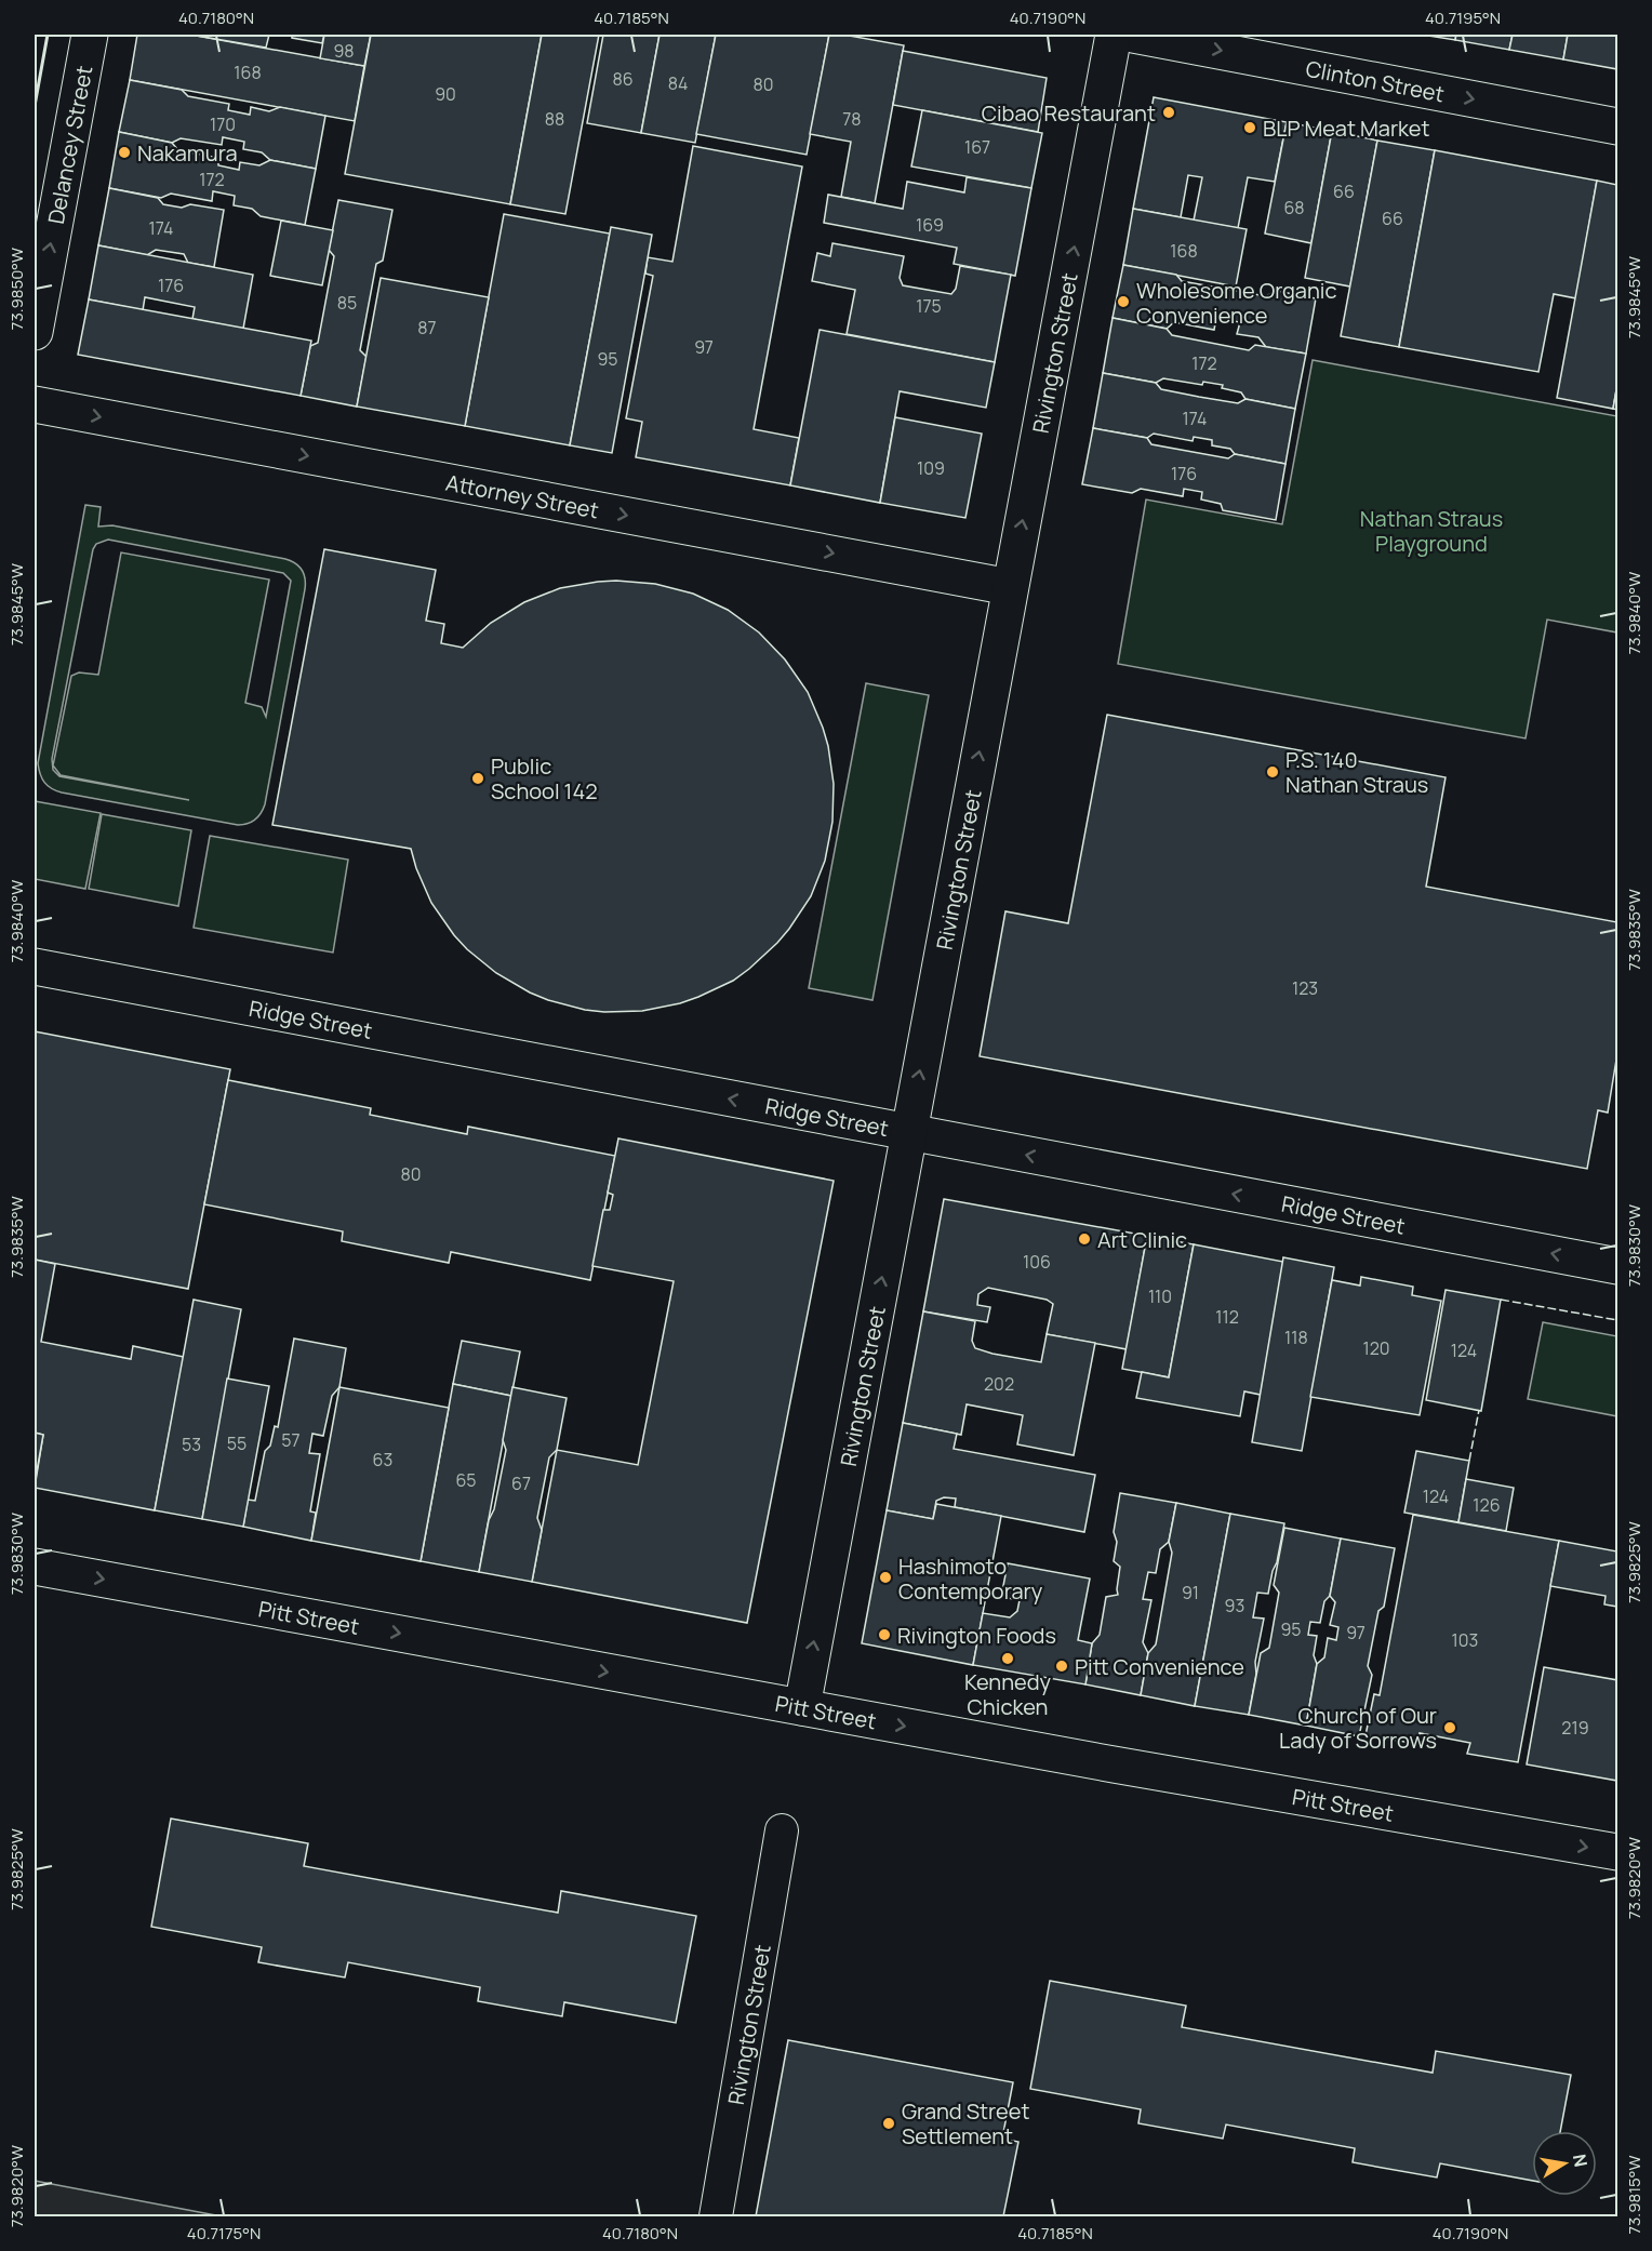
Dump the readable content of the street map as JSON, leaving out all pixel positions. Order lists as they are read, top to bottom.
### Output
{
  "streets": {
    "street": [
      "Clinton Street",
      "Delancey Street",
      "Rivington Street",
      "Attorney Street",
      "Ridge Street",
      "Pitt Street"
    ]
  },
  "crossings": [
    ["Rivington Street", "Attorney Street"],
    ["Rivington Street", "Ridge Street"],
    ["Rivington Street", "Pitt Street"]
  ],
  "one_way": [
    "Clinton Street",
    "Delancey Street",
    "Rivington Street",
    "Attorney Street",
    "Ridge Street",
    "Pitt Street"
  ],
  "parks": ["Nathan Straus Playground"],
  "places": [
    "Cibao Restaurant",
    "BLP Meat Market",
    "Nakamura",
    "Wholesome Organic Convenience",
    "P.S. 140 Nathan Straus",
    "Public School 142",
    "Art Clinic",
    "Hashimoto Contemporary",
    "Rivington Foods",
    "Kennedy Chicken",
    "Pitt Convenience",
    "Church of Our Lady of Sorrows",
    "Grand Street Settlement"
  ],
  "house_numbers": [
    "98",
    "168",
    "86",
    "84",
    "80",
    "90",
    "88",
    "78",
    "170",
    "167",
    "172",
    "66",
    "68",
    "66",
    "169",
    "174",
    "168",
    "176",
    "85",
    "175",
    "87",
    "97",
    "95",
    "172",
    "174",
    "109",
    "176",
    "123",
    "80",
    "106",
    "110",
    "112",
    "118",
    "120",
    "124",
    "202",
    "57",
    "55",
    "53",
    "63",
    "65",
    "67",
    "124",
    "126",
    "91",
    "93",
    "95",
    "97",
    "103",
    "219"
  ],
  "north": "right",
  "coordinates": [
    "40.7180°N",
    "40.7185°N",
    "40.7190°N",
    "40.7195°N",
    "73.9850°W",
    "73.9845°W",
    "73.9840°W",
    "73.9835°W",
    "73.9830°W",
    "73.9825°W",
    "73.9820°W",
    "73.9815°W",
    "40.7175°N"
  ]
}
